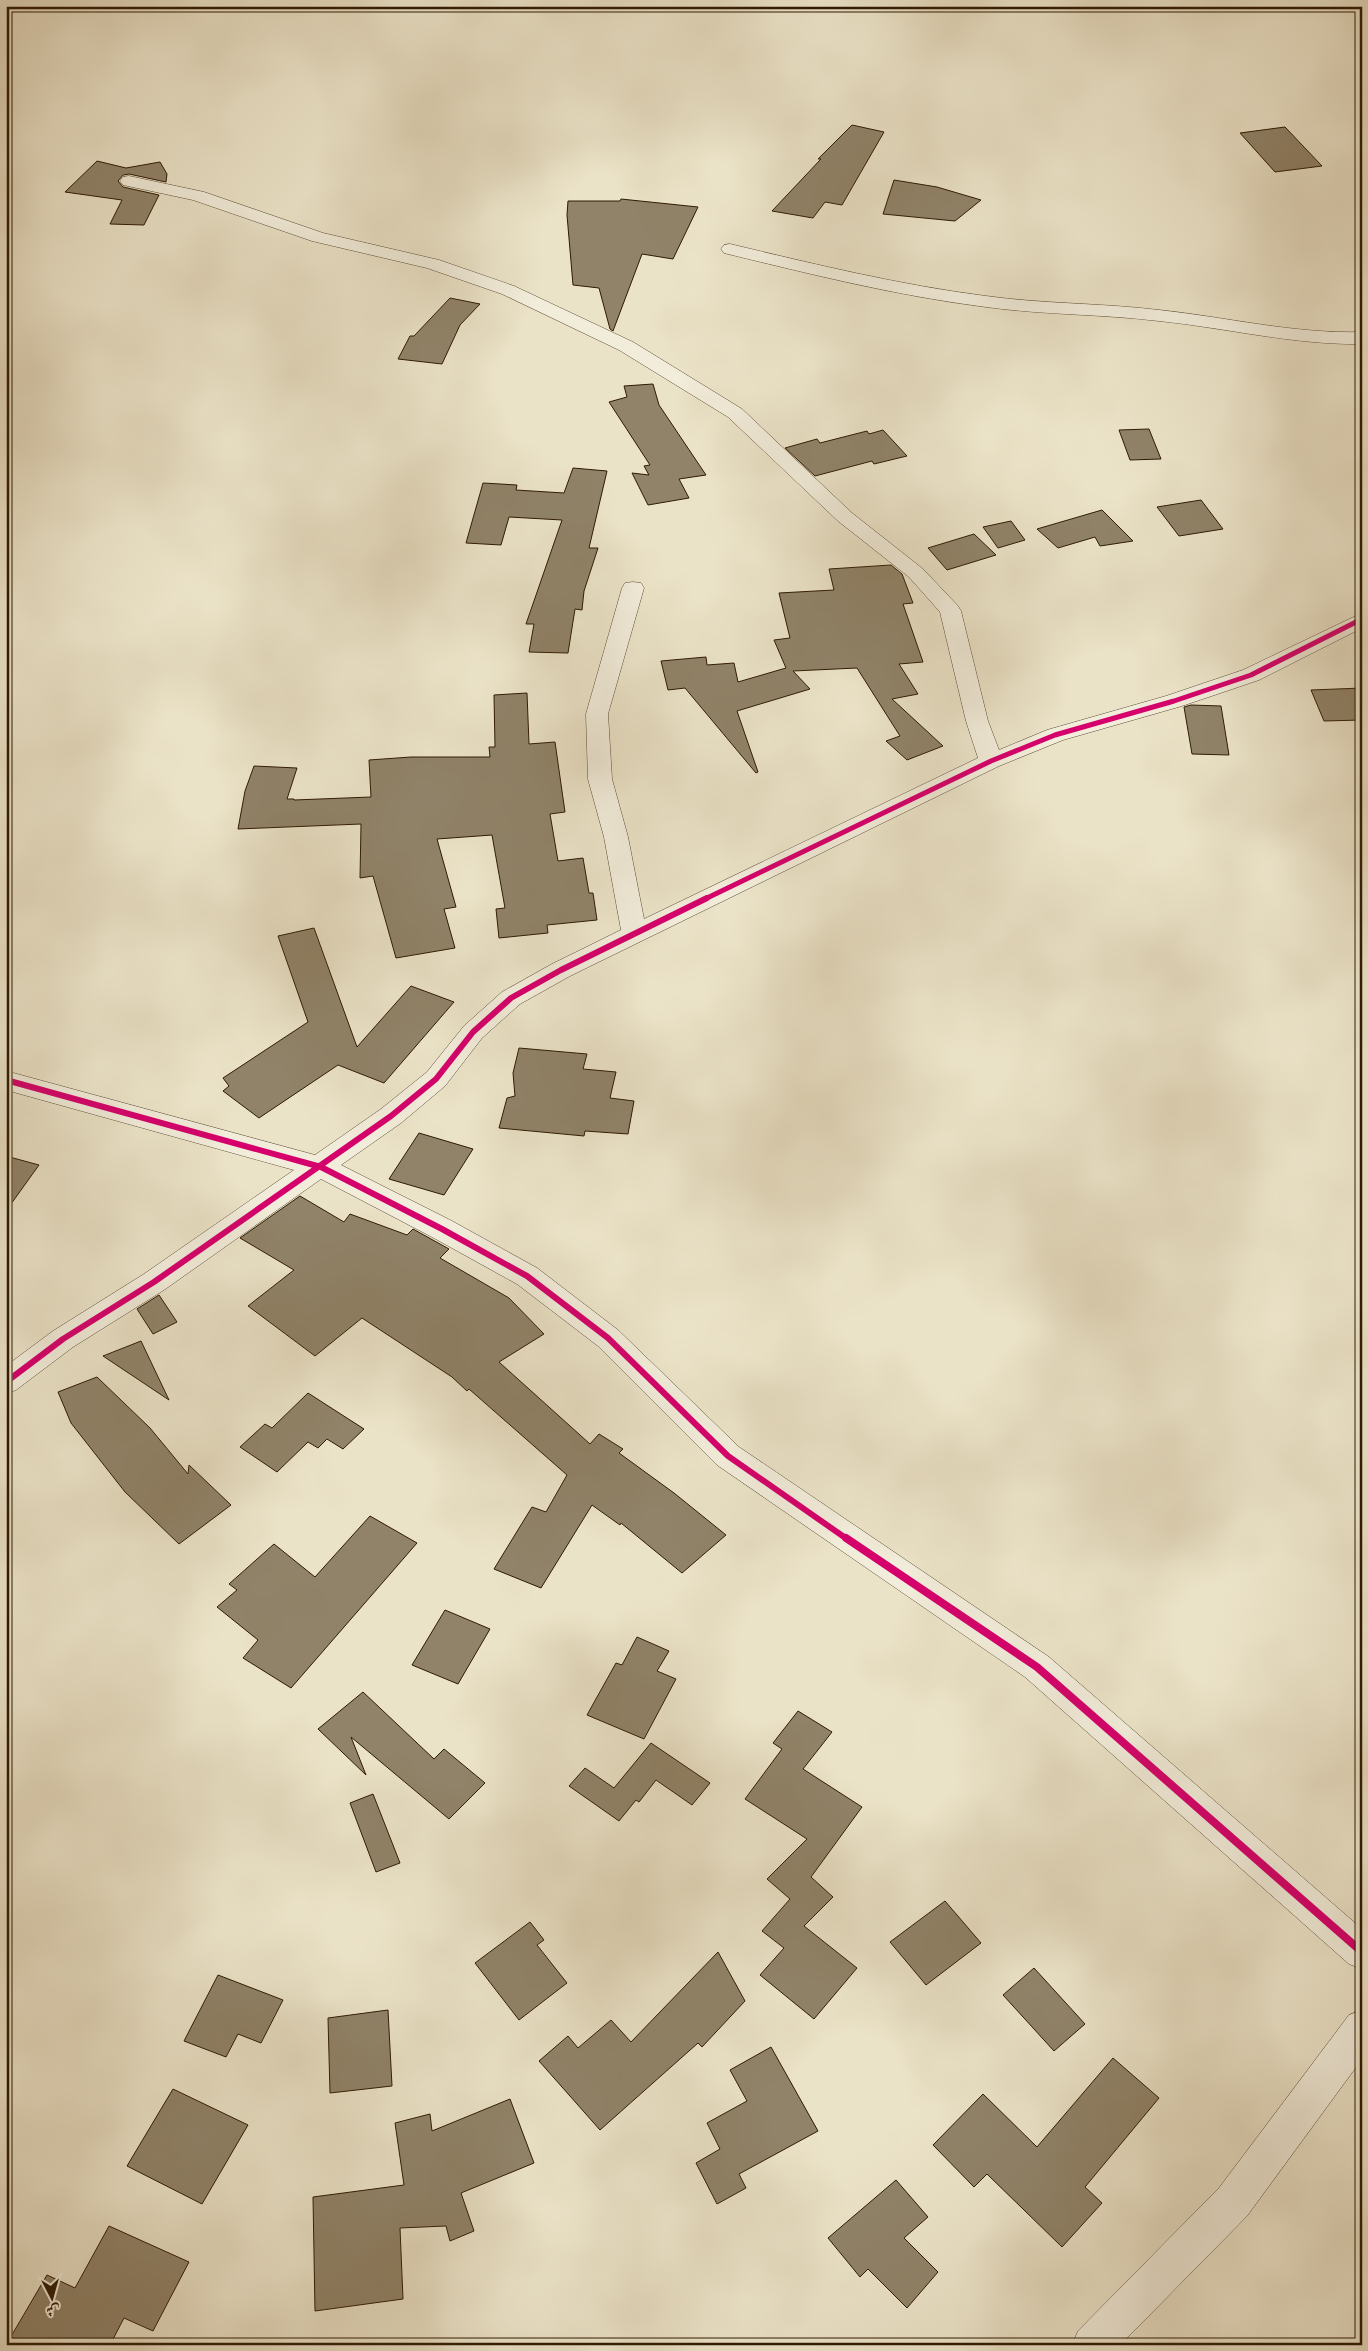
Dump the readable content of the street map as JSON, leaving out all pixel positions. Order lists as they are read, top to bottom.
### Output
{
  "north": "bottom"
}
